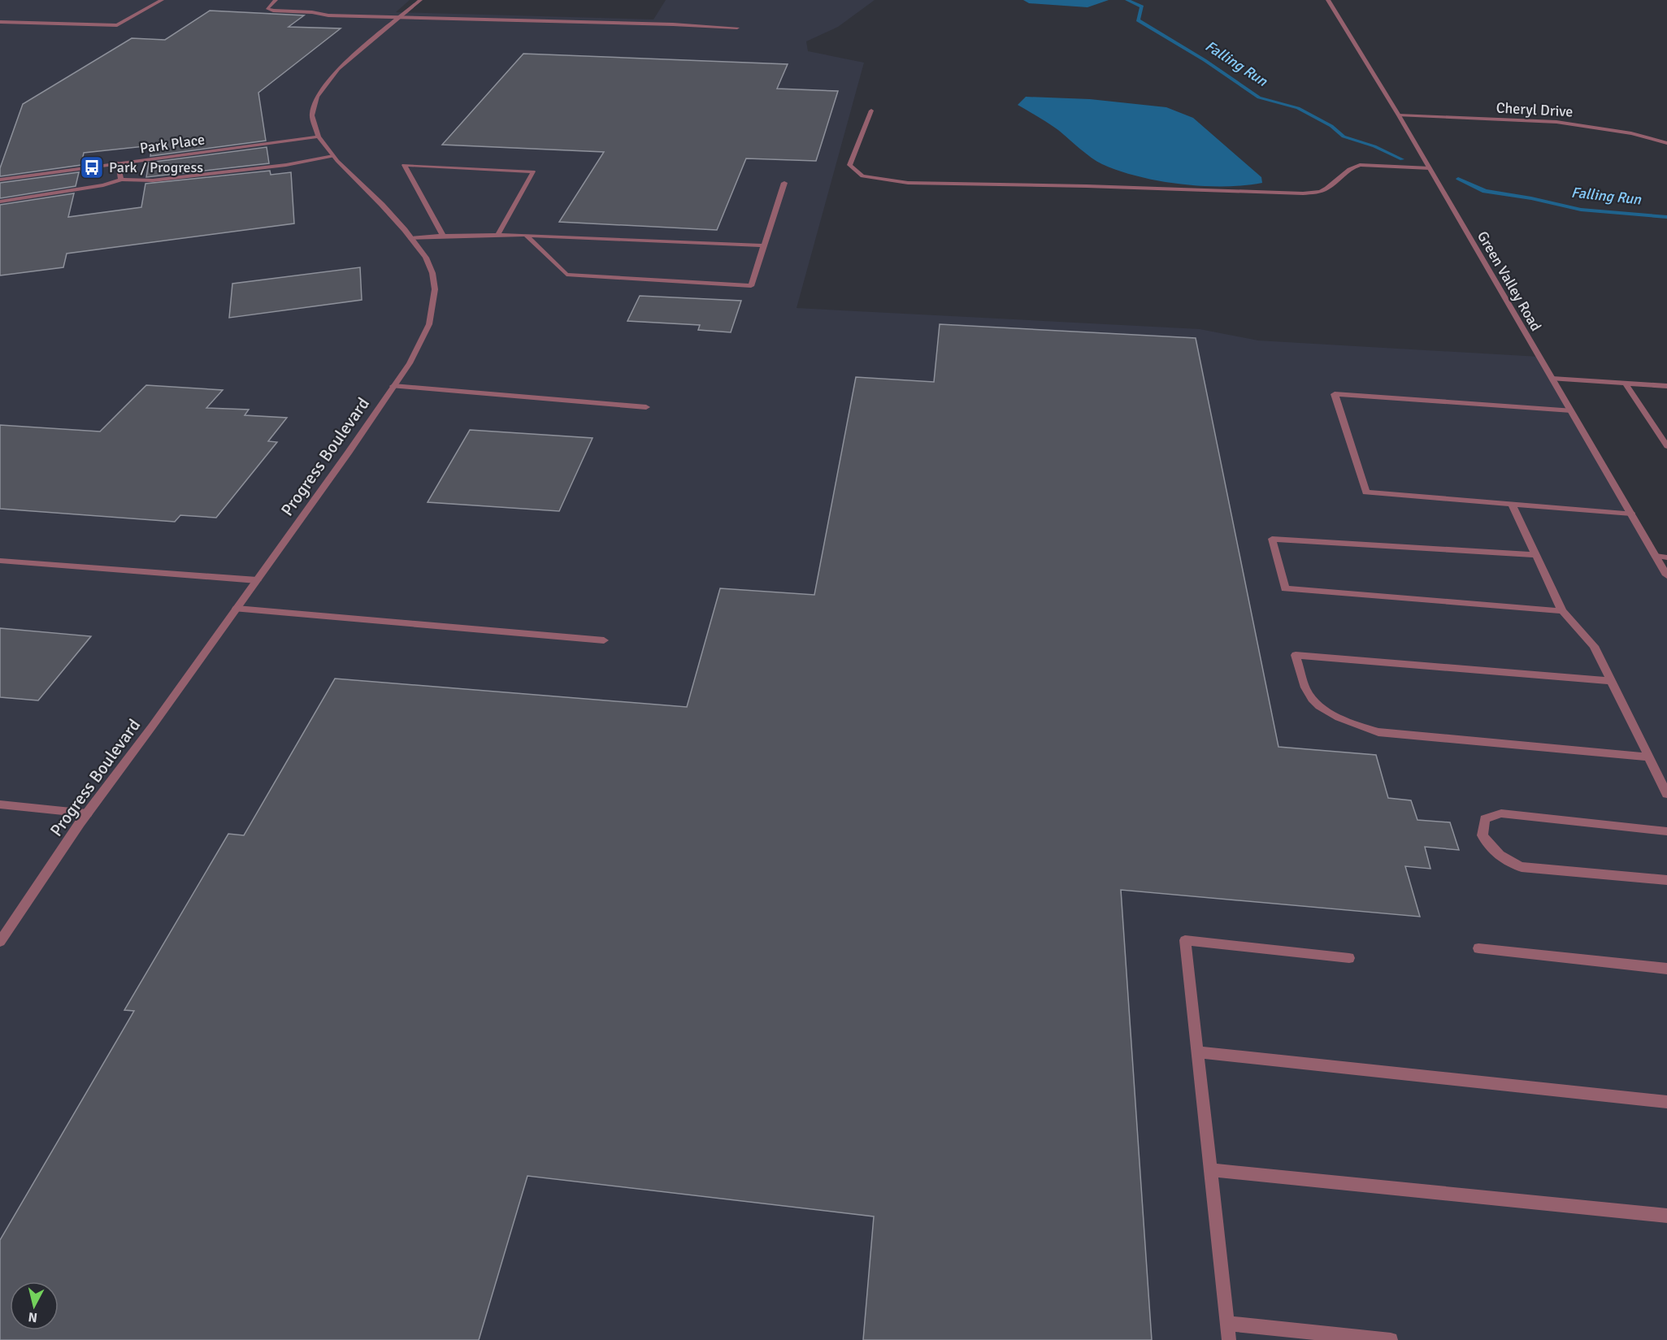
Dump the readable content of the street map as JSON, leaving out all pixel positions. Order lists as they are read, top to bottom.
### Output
{
  "streets": {
    "street": [
      "Cheryl Drive",
      "Park Place",
      "Green Valley Road",
      "Progress Boulevard"
    ]
  },
  "crossings": [
    ["Cheryl Drive", "Green Valley Road"],
    ["Park Place", "Progress Boulevard"]
  ],
  "water": ["Falling Run"],
  "places": {
    "bus stop": ["Park / Progress"]
  },
  "north": "bottom"
}
